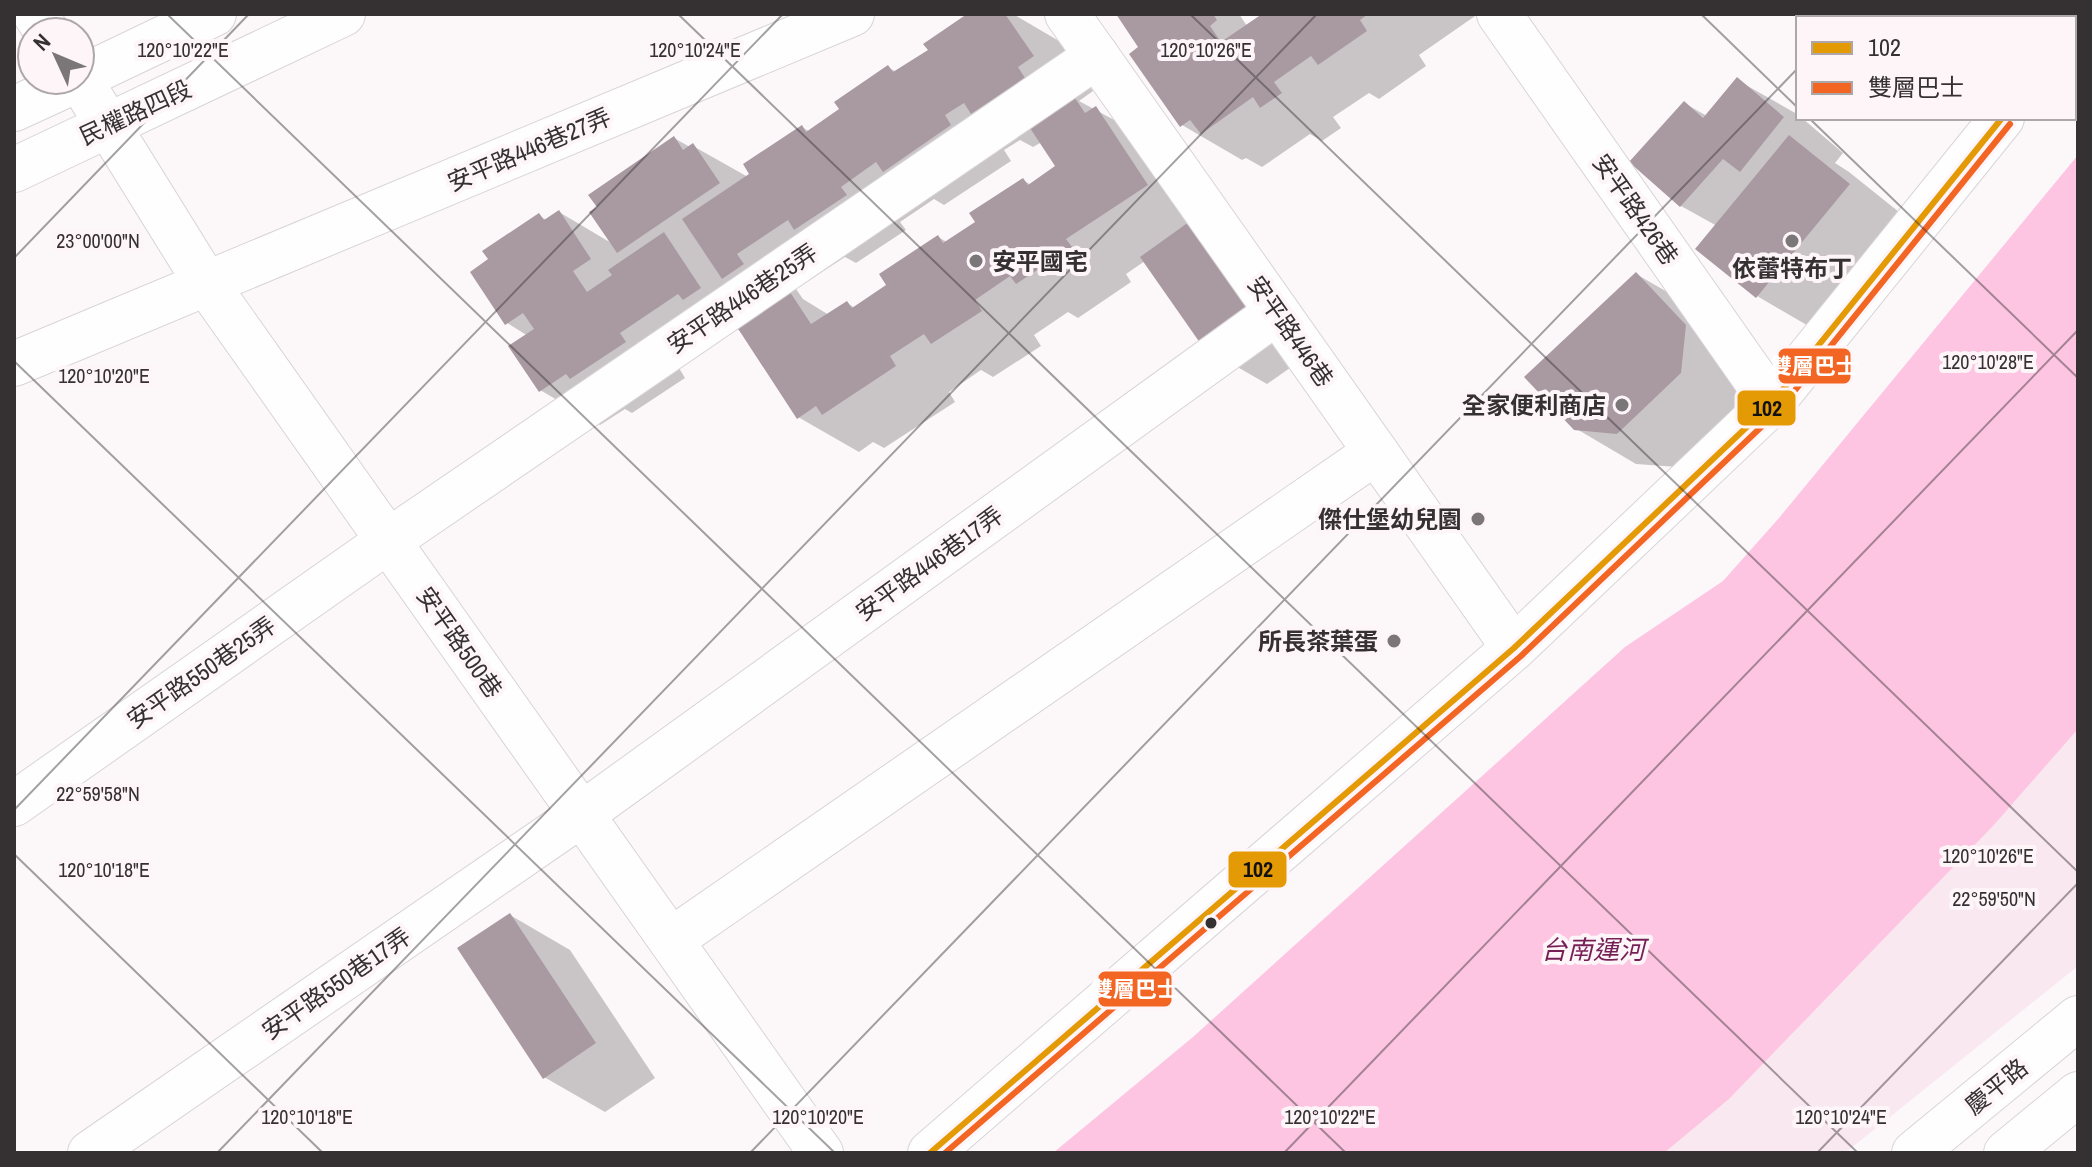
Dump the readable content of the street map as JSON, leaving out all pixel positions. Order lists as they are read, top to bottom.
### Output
{
  "streets": {
    "street": [
      "民權路四段",
      "安平路446巷27弄",
      "安平路426巷",
      "安平路446巷25弄",
      "安平路446巷",
      "安平路446巷17弄",
      "安平路500巷",
      "安平路550巷25弄",
      "安平路550巷17弄",
      "慶平路"
    ]
  },
  "crossings": [
    ["民權路四段", "安平路500巷"],
    ["安平路446巷27弄", "安平路500巷"],
    ["安平路446巷25弄", "安平路446巷"],
    ["安平路446巷25弄", "安平路500巷"],
    ["安平路446巷25弄", "安平路550巷25弄"],
    ["安平路446巷", "安平路446巷17弄"],
    ["安平路446巷17弄", "安平路500巷"],
    ["安平路446巷17弄", "安平路550巷17弄"],
    ["安平路500巷", "安平路550巷25弄"],
    ["安平路500巷", "安平路550巷17弄"]
  ],
  "water": ["台南運河"],
  "places": [
    "依蕾特布丁",
    "安平國宅",
    "全家便利商店",
    "傑仕堡幼兒園",
    "所長茶葉蛋"
  ],
  "lines": ["transit line 102", "transit line 雙層巴士"],
  "legend": ["102", "雙層巴士"],
  "north": "top left",
  "coordinates": [
    "120°10'22\"E",
    "120°10'24\"E",
    "120°10'26\"E",
    "23°00'00\"N",
    "120°10'28\"E",
    "120°10'20\"E",
    "22°59'58\"N",
    "120°10'18\"E",
    "22°59'50\"N"
  ]
}
